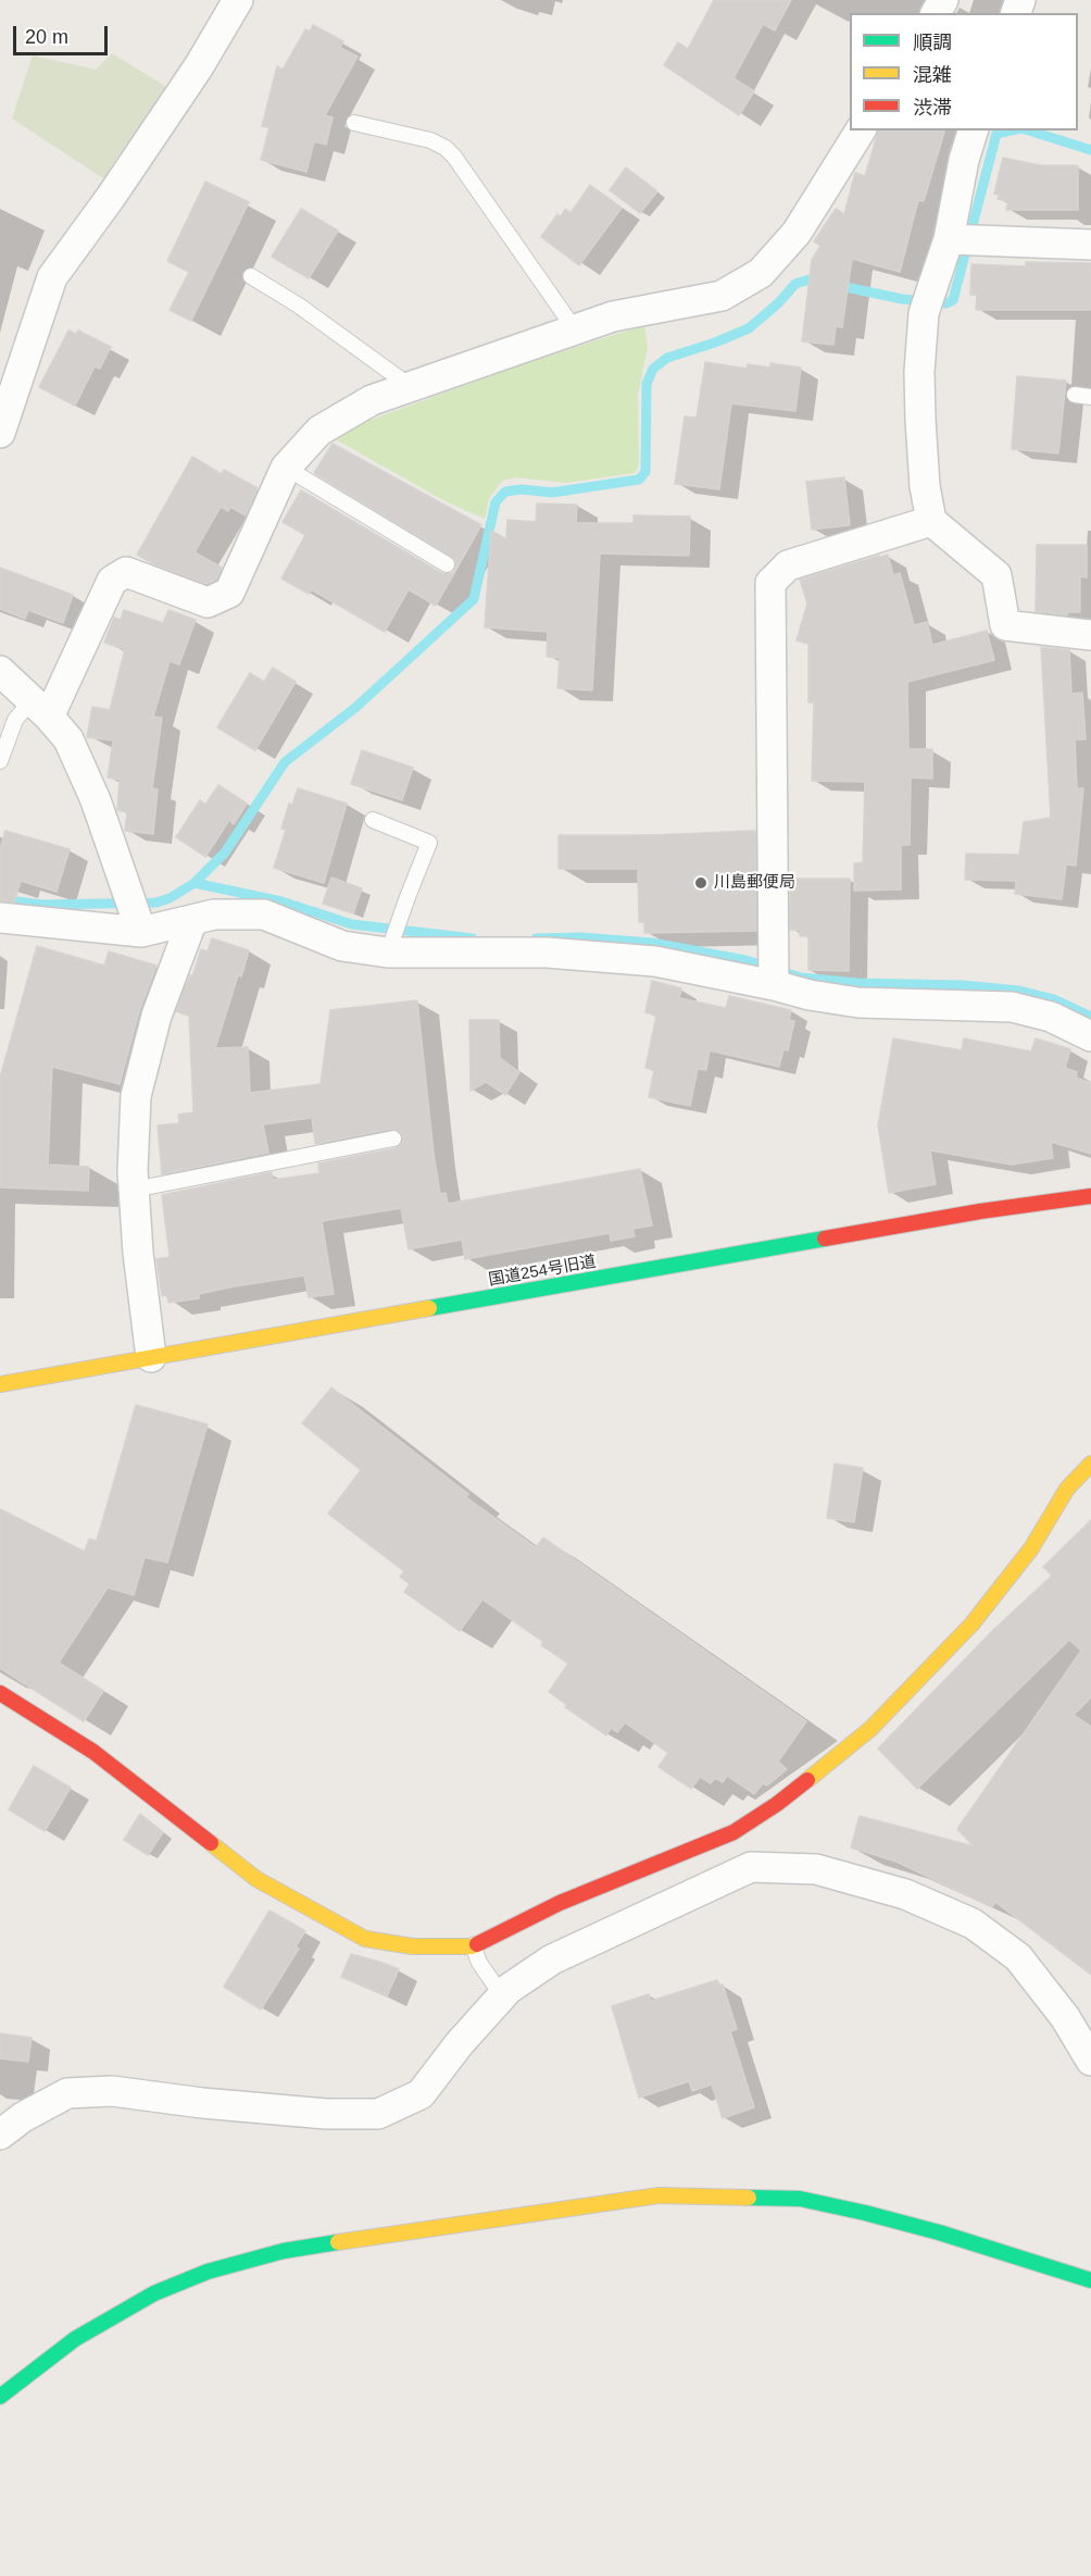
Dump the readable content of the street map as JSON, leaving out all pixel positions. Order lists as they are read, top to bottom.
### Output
{
  "streets": {
    "street": ["国道254号旧道"]
  },
  "places": ["川島郵便局"],
  "legend": ["順調", "混雑", "渋滞"],
  "scale_bar": "20 m"
}
